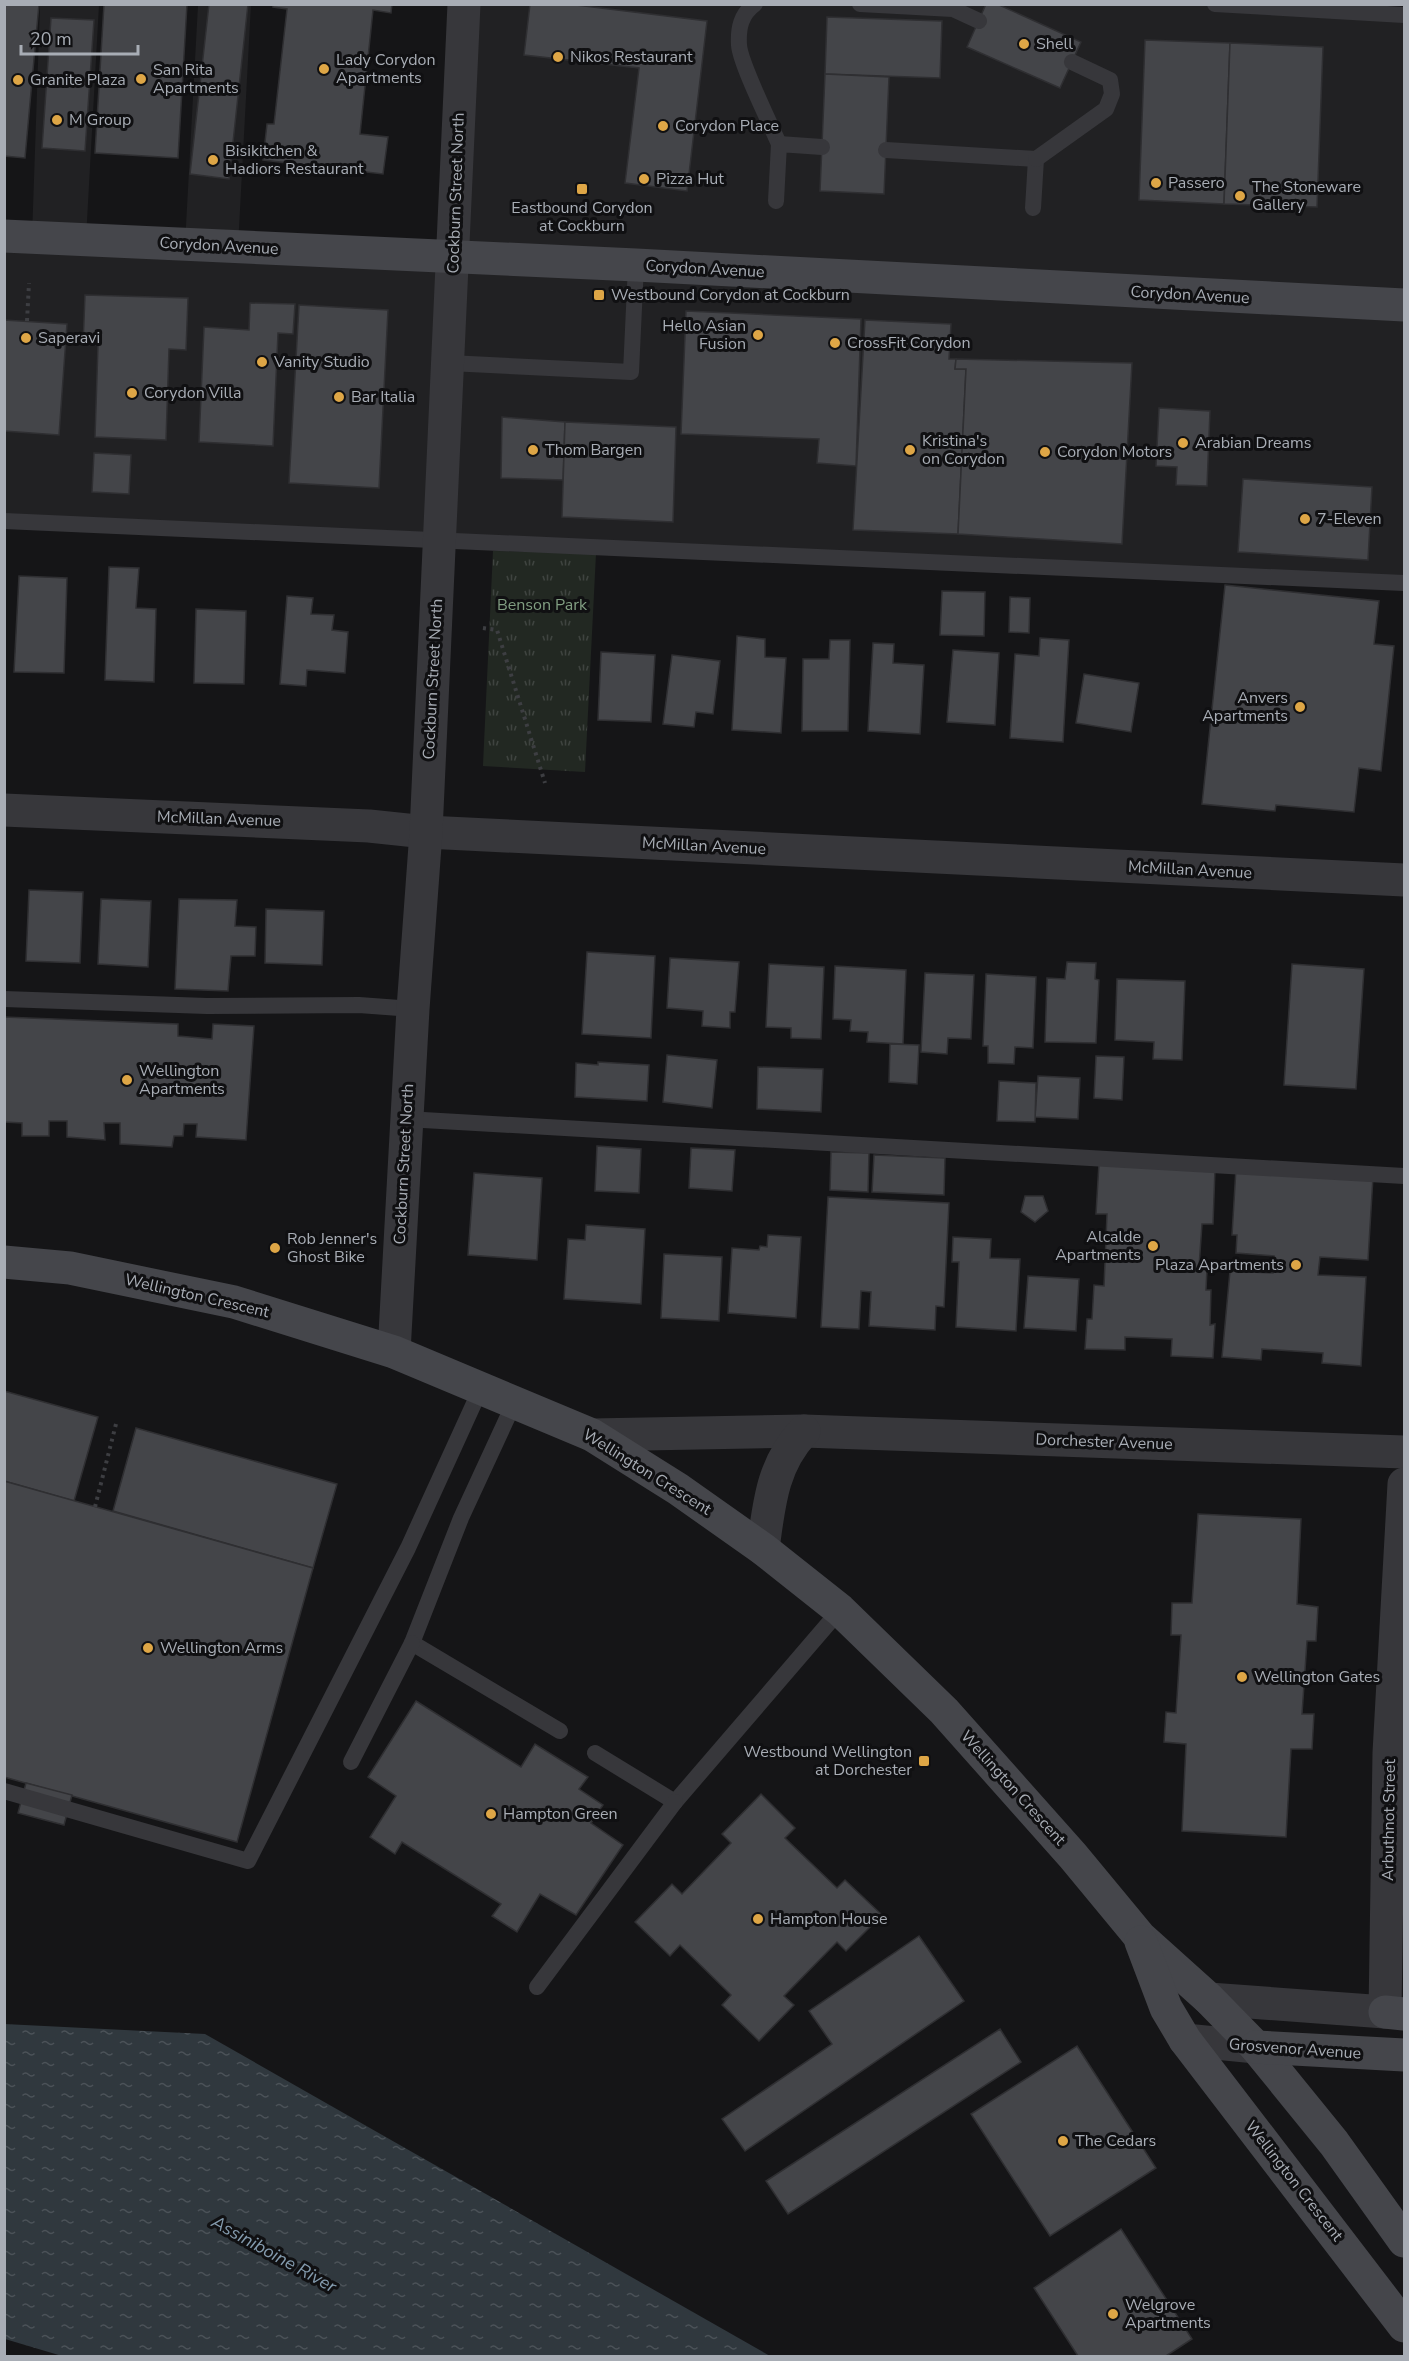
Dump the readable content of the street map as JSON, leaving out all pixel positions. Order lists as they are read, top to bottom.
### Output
{
  "streets": {
    "street": [
      "Cockburn Street North",
      "Corydon Avenue",
      "McMillan Avenue",
      "Wellington Crescent",
      "Dorchester Avenue",
      "Arbuthnot Street",
      "Grosvenor Avenue"
    ]
  },
  "crossings": [
    ["Cockburn Street North", "Corydon Avenue"],
    ["Cockburn Street North", "McMillan Avenue"],
    ["Cockburn Street North", "Wellington Crescent"],
    ["Wellington Crescent", "Dorchester Avenue"],
    ["Wellington Crescent", "Grosvenor Avenue"]
  ],
  "water": ["Assiniboine River"],
  "parks": ["Benson Park"],
  "places": {
    "other": [
      "Shell",
      "Nikos Restaurant",
      "Lady Corydon Apartments",
      "San Rita Apartments",
      "Granite Plaza",
      "M Group",
      "Corydon Place",
      "Bisikitchen & Hadiors Restaurant",
      "Pizza Hut",
      "Passero",
      "The Stoneware Gallery",
      "Hello Asian Fusion",
      "Saperavi",
      "CrossFit Corydon",
      "Vanity Studio",
      "Corydon Villa",
      "Bar Italia",
      "Arabian Dreams",
      "Thom Bargen",
      "Kristina's on Corydon",
      "Corydon Motors",
      "7-Eleven",
      "Anvers Apartments",
      "Wellington Apartments",
      "Alcalde Apartments",
      "Rob Jenner's Ghost Bike",
      "Plaza Apartments",
      "Wellington Arms",
      "Wellington Gates",
      "Hampton Green",
      "Hampton House",
      "The Cedars",
      "Welgrove Apartments"
    ],
    "transit": ["Eastbound Corydon at Cockburn", "Westbound Corydon at Cockburn", "Westbound Wellington at Dorchester"]
  },
  "scale_bar": "20 m"
}
